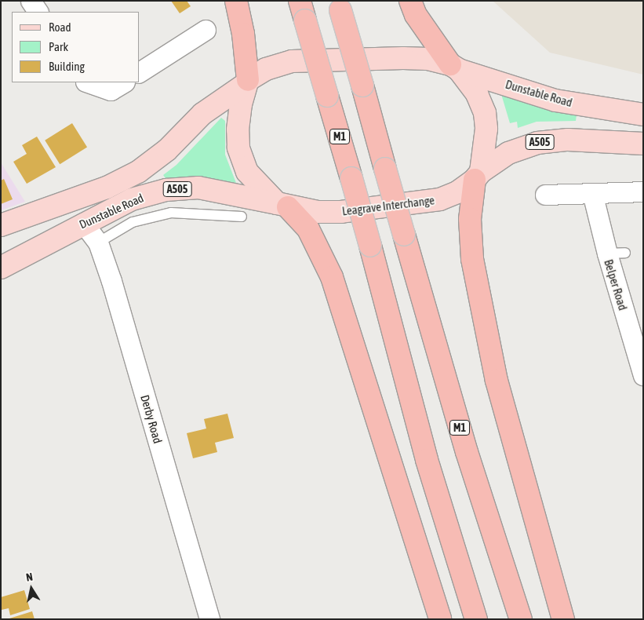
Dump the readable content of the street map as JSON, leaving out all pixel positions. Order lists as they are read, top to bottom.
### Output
{
  "streets": {
    "highway": ["M1"],
    "main road": ["Dunstable Road", "A505", "Leagrave Interchange"],
    "street": ["Belper Road", "Derby Road"]
  },
  "crossings": [
    ["Dunstable Road", "Leagrave Interchange"],
    ["Dunstable Road", "Derby Road"],
    ["A505", "Leagrave Interchange"]
  ],
  "legend": ["Road", "Park", "Building"],
  "north": "top"
}
